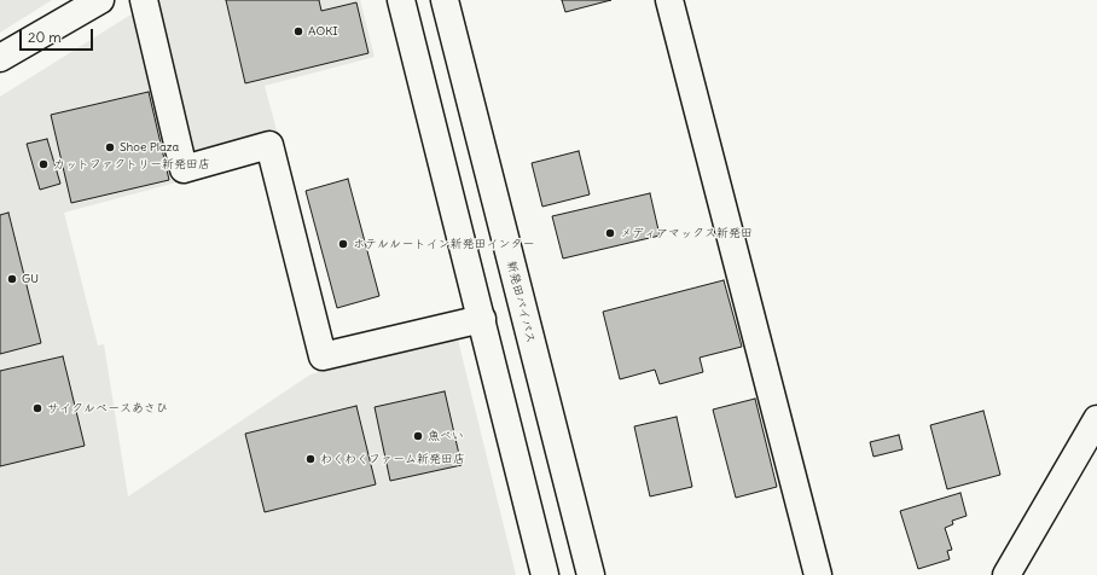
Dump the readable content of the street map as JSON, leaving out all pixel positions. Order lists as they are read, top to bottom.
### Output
{
  "streets": {
    "main road": ["新発田バイパス"]
  },
  "places": [
    "AOKI",
    "Shoe Plaza",
    "カットファクトリー新発田店",
    "メディアマックス新発田",
    "ホテルルートイン新発田インター",
    "GU",
    "サイクルベースあさひ",
    "魚べい",
    "わくわくファーム新発田店"
  ],
  "scale_bar": "20 m"
}
